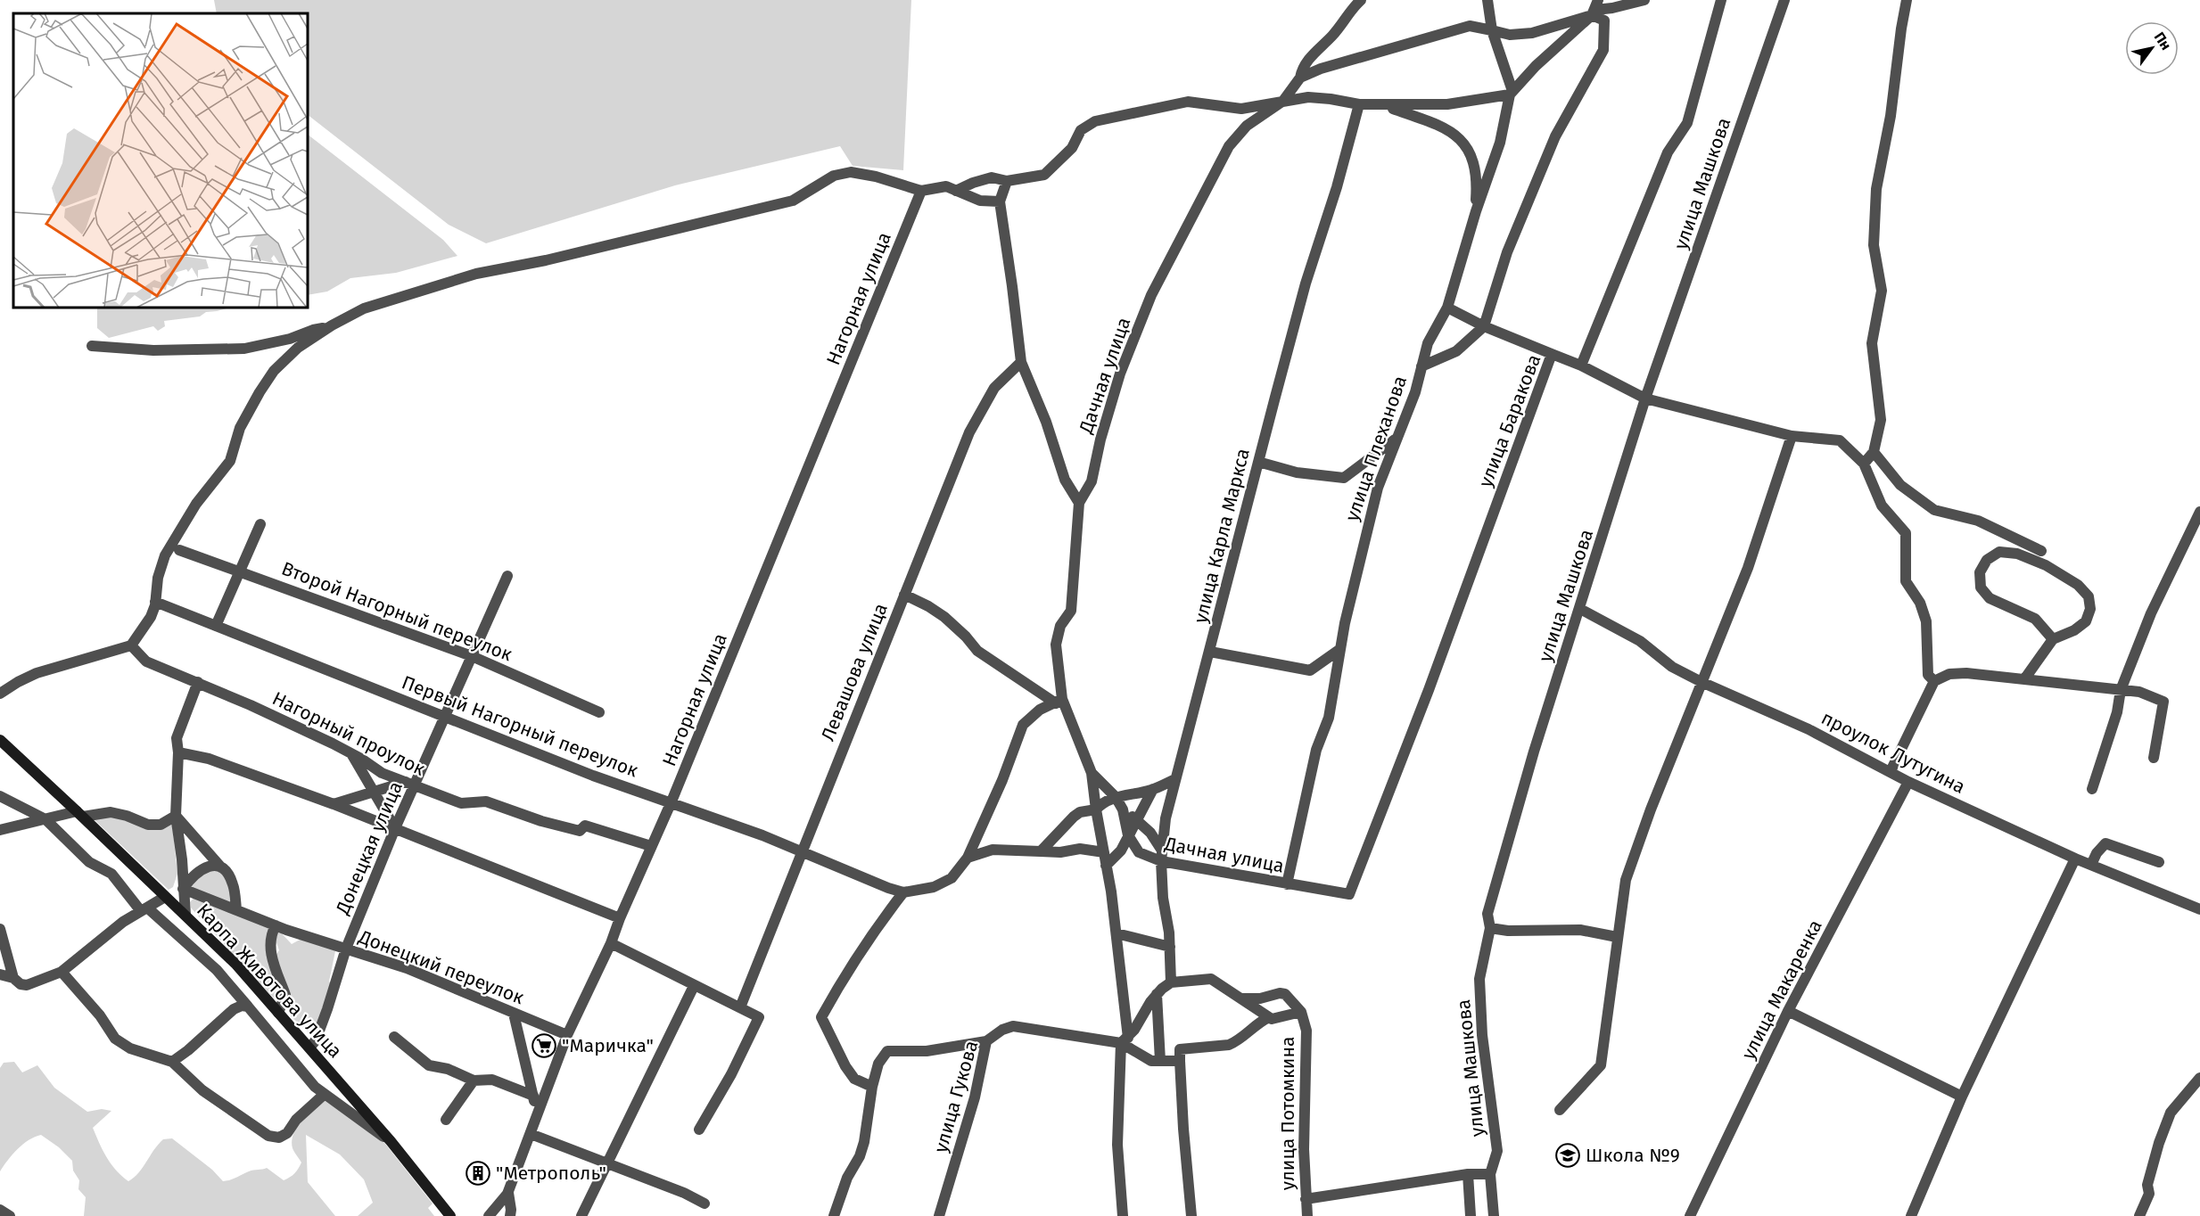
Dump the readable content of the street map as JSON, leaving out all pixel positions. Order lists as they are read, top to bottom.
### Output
{
  "streets": {
    "main road": ["Карпа Животова улица"],
    "street": [
      "улица Машкова",
      "Нагорная улица",
      "Дачная улица",
      "улица Баракова",
      "улица Плеханова",
      "улица Карла Маркса",
      "Второй Нагорный переулок",
      "Левашова улица",
      "Первый Нагорный переулок",
      "Нагорный проулок",
      "проулок Лутугина",
      "Донецкая улица",
      "Донецкий переулок",
      "улица Макаренка",
      "улица Гукова",
      "улица Потомкина"
    ]
  },
  "crossings": [
    ["улица Машкова", "улица Баракова"],
    ["улица Машкова", "проулок Лутугина"],
    ["Нагорная улица", "Первый Нагорный переулок"],
    ["Нагорная улица", "Нагорный проулок"],
    ["Нагорная улица", "Донецкий переулок"],
    ["Дачная улица", "улица Баракова"],
    ["Дачная улица", "улица Плеханова"],
    ["Дачная улица", "улица Карла Маркса"],
    ["Второй Нагорный переулок", "Донецкая улица"],
    ["Левашова улица", "Первый Нагорный переулок"],
    ["Первый Нагорный переулок", "Донецкая улица"],
    ["Нагорный проулок", "Донецкая улица"],
    ["проулок Лутугина", "улица Макаренка"],
    ["Донецкая улица", "Донецкий переулок"],
    ["Донецкая улица", "Карпа Животова улица"]
  ],
  "places": {
    "supermarket": ["\"Маричка\""],
    "school or university": ["Школа №9"],
    "building": ["\"Метрополь\""]
  },
  "north": "top right"
}
